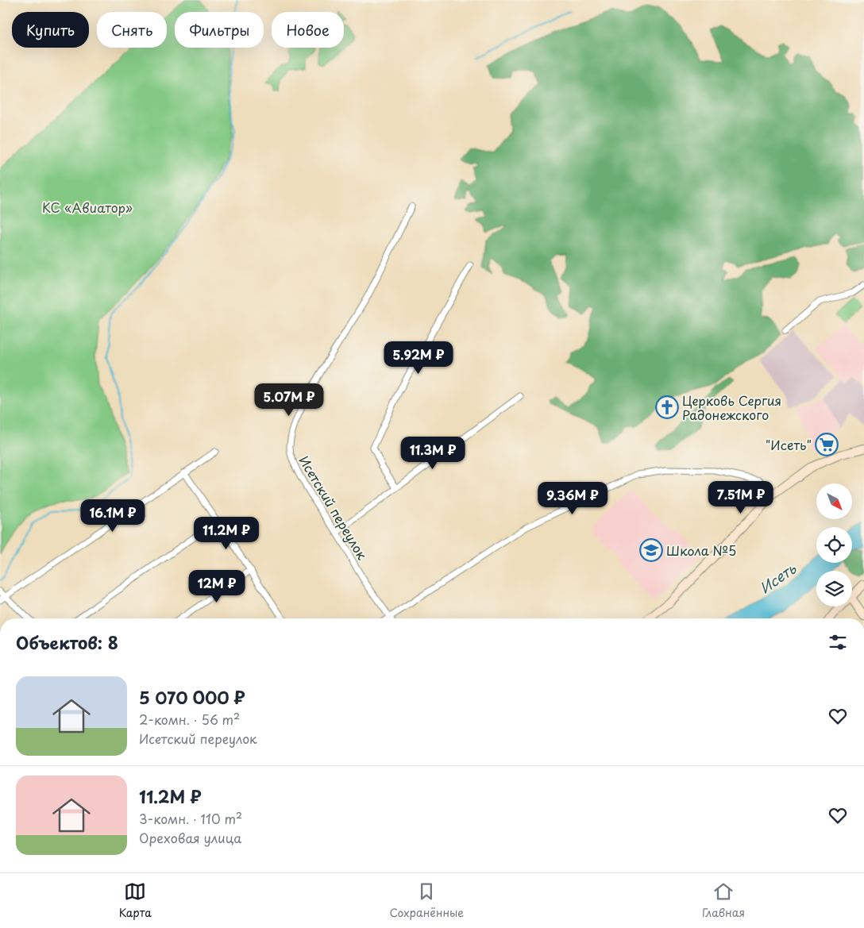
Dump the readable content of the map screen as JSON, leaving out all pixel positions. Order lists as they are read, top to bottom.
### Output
{
  "streets": {
    "street": ["Исетский переулок"]
  },
  "water": ["Исеть"],
  "parks": ["КС «Авиатор»"],
  "places": {
    "church": ["Церковь Сергия Радонежского"],
    "supermarket": ["\"Исеть\""],
    "school or university": ["Школа №5"]
  },
  "north": "bottom right",
  "page": {
    "chip": [
      "Купить",
      "Снять",
      "Фильтры",
      "Новое"
    ],
    "price": [
      "5.92M ₽",
      "5.07M ₽",
      "11.3M ₽",
      "7.51M ₽",
      "9.36M ₽",
      "16.1M ₽",
      "11.2M ₽",
      "12M ₽"
    ],
    "heading": "Объектов: 8",
    "list": [
      {
        "name": "5 070 000 ₽",
        "note": "2-комн. · 56 m² · Исетский переулок"
      },
      {
        "name": "11.2M ₽",
        "note": "3-комн. · 110 m² · Ореховая улица"
      }
    ],
    "tabs": ["Карта", "Сохранённые", "Главная"]
  }
}
